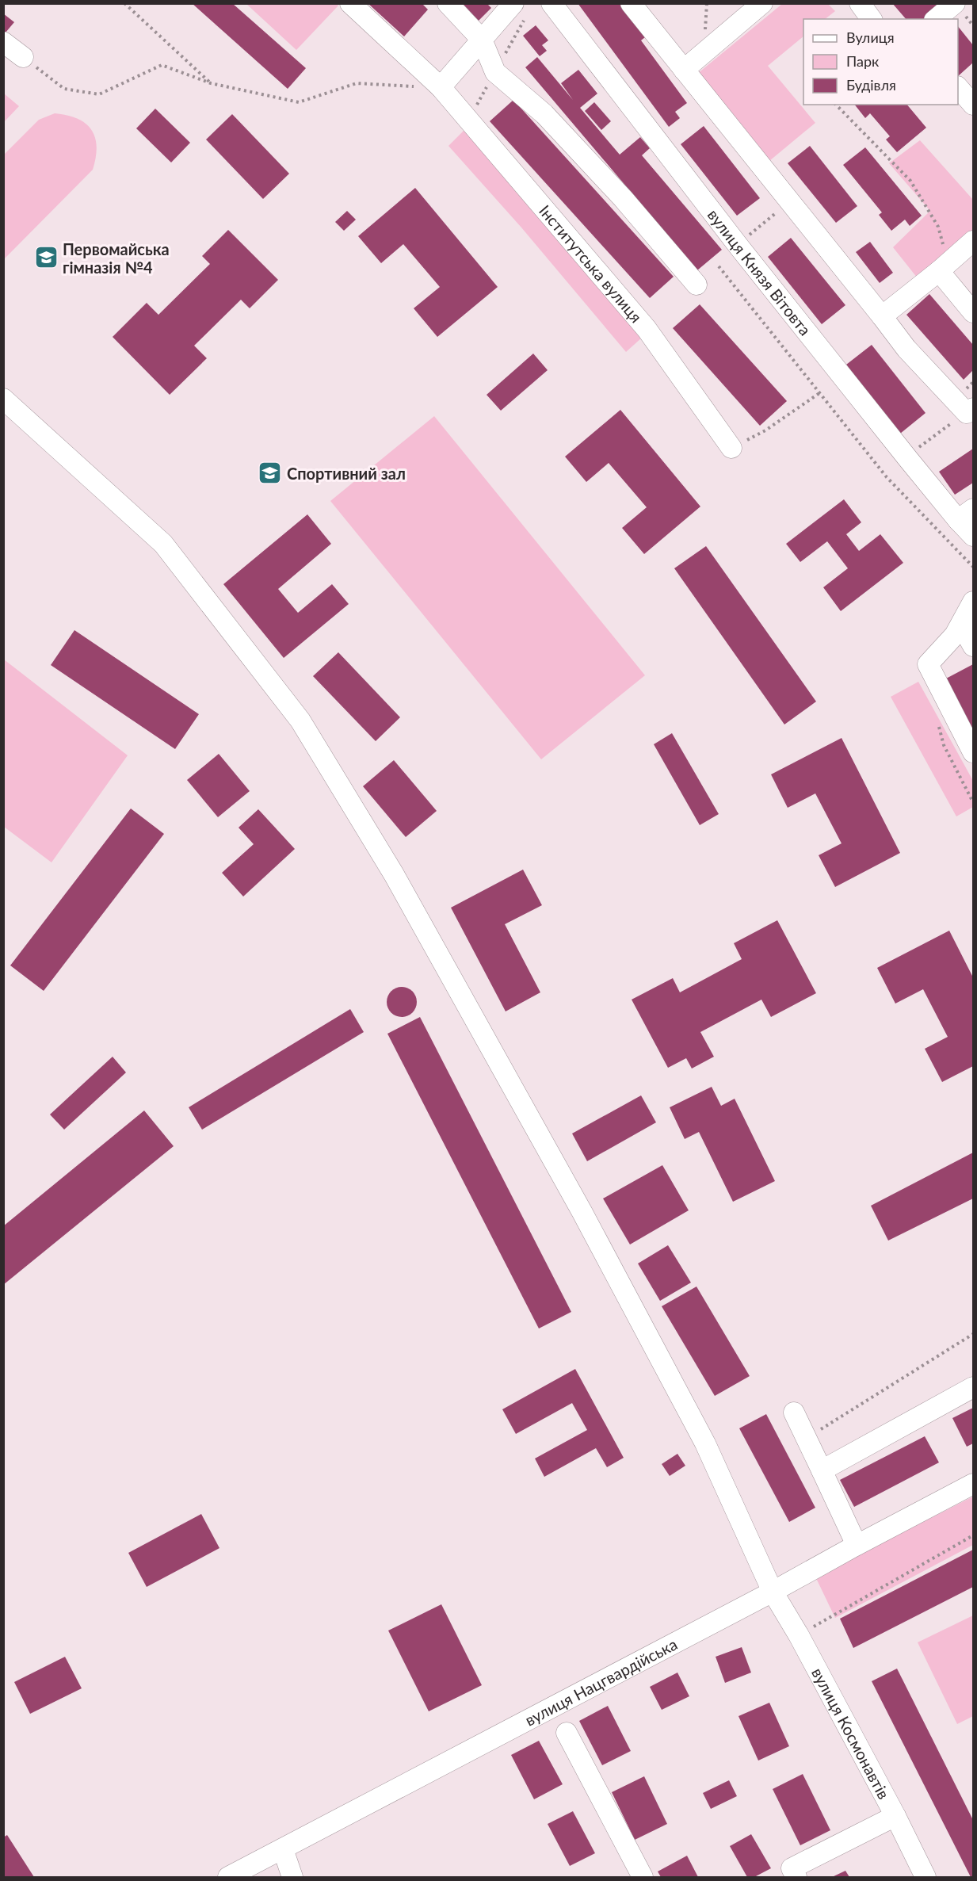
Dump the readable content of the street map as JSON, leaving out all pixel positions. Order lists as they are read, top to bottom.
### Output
{
  "streets": {
    "street": [
      "Інститутська вулиця",
      "вулиця Князя Вітовта",
      "вулиця Нацгвардійська",
      "вулиця Космонавтів"
    ]
  },
  "crossings": [
    ["вулиця Нацгвардійська", "вулиця Космонавтів"]
  ],
  "places": {
    "school or university": ["Первомайська гімназія №4", "Спортивний зал"]
  },
  "legend": ["Вулиця", "Парк", "Будівля"]
}
